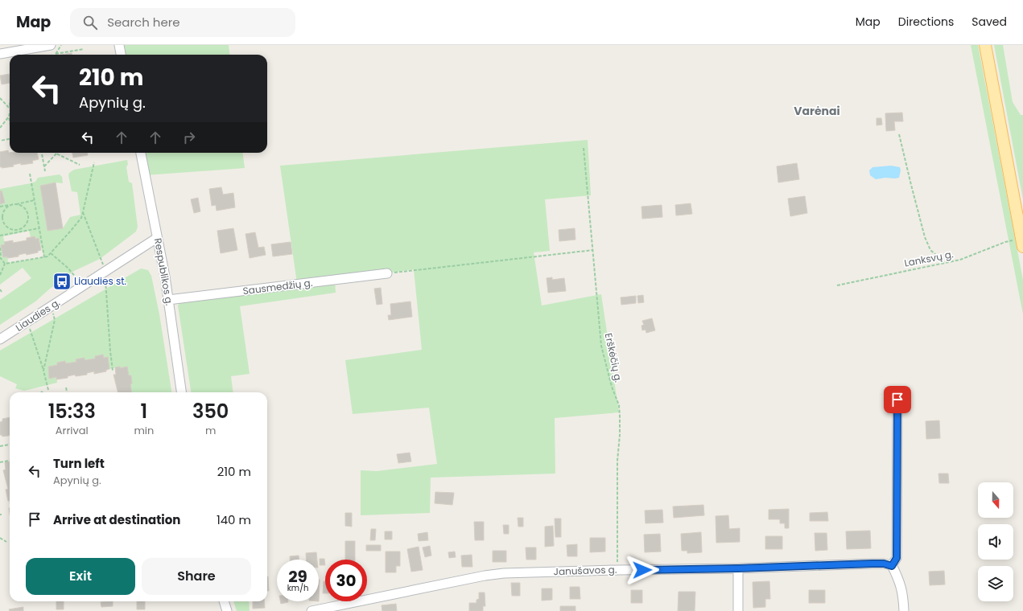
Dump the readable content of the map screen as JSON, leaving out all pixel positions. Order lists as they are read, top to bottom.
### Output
{
  "streets": {
    "street": [
      "Respublikos g.",
      "Sausmedžių g.",
      "Liaudies g.",
      "Janušavos g."
    ],
    "path": ["Lanksvų g.", "Erškėčių g."]
  },
  "crossings": [
    ["Respublikos g.", "Sausmedžių g."],
    ["Respublikos g.", "Liaudies g."],
    ["Erškėčių g.", "Janušavos g."]
  ],
  "districts": ["Varėnai"],
  "places": {
    "bus stop": ["Liaudies st."]
  },
  "north": "bottom",
  "page": {
    "header": "Map",
    "search": "Search here",
    "nav": ["Map", "Directions", "Saved"],
    "turn": ["210 m", "Apynių g."],
    "eta": [
      "15:33",
      "Arrival",
      "1",
      "min",
      "350",
      "m"
    ],
    "list": [
      {
        "name": "Turn left",
        "note": "Apynių g.",
        "value": "210 m"
      },
      {
        "name": "Arrive at destination",
        "value": "140 m"
      }
    ],
    "buttons": ["Exit", "Share"],
    "speed": "29 km/h",
    "limit": "30"
  }
}
